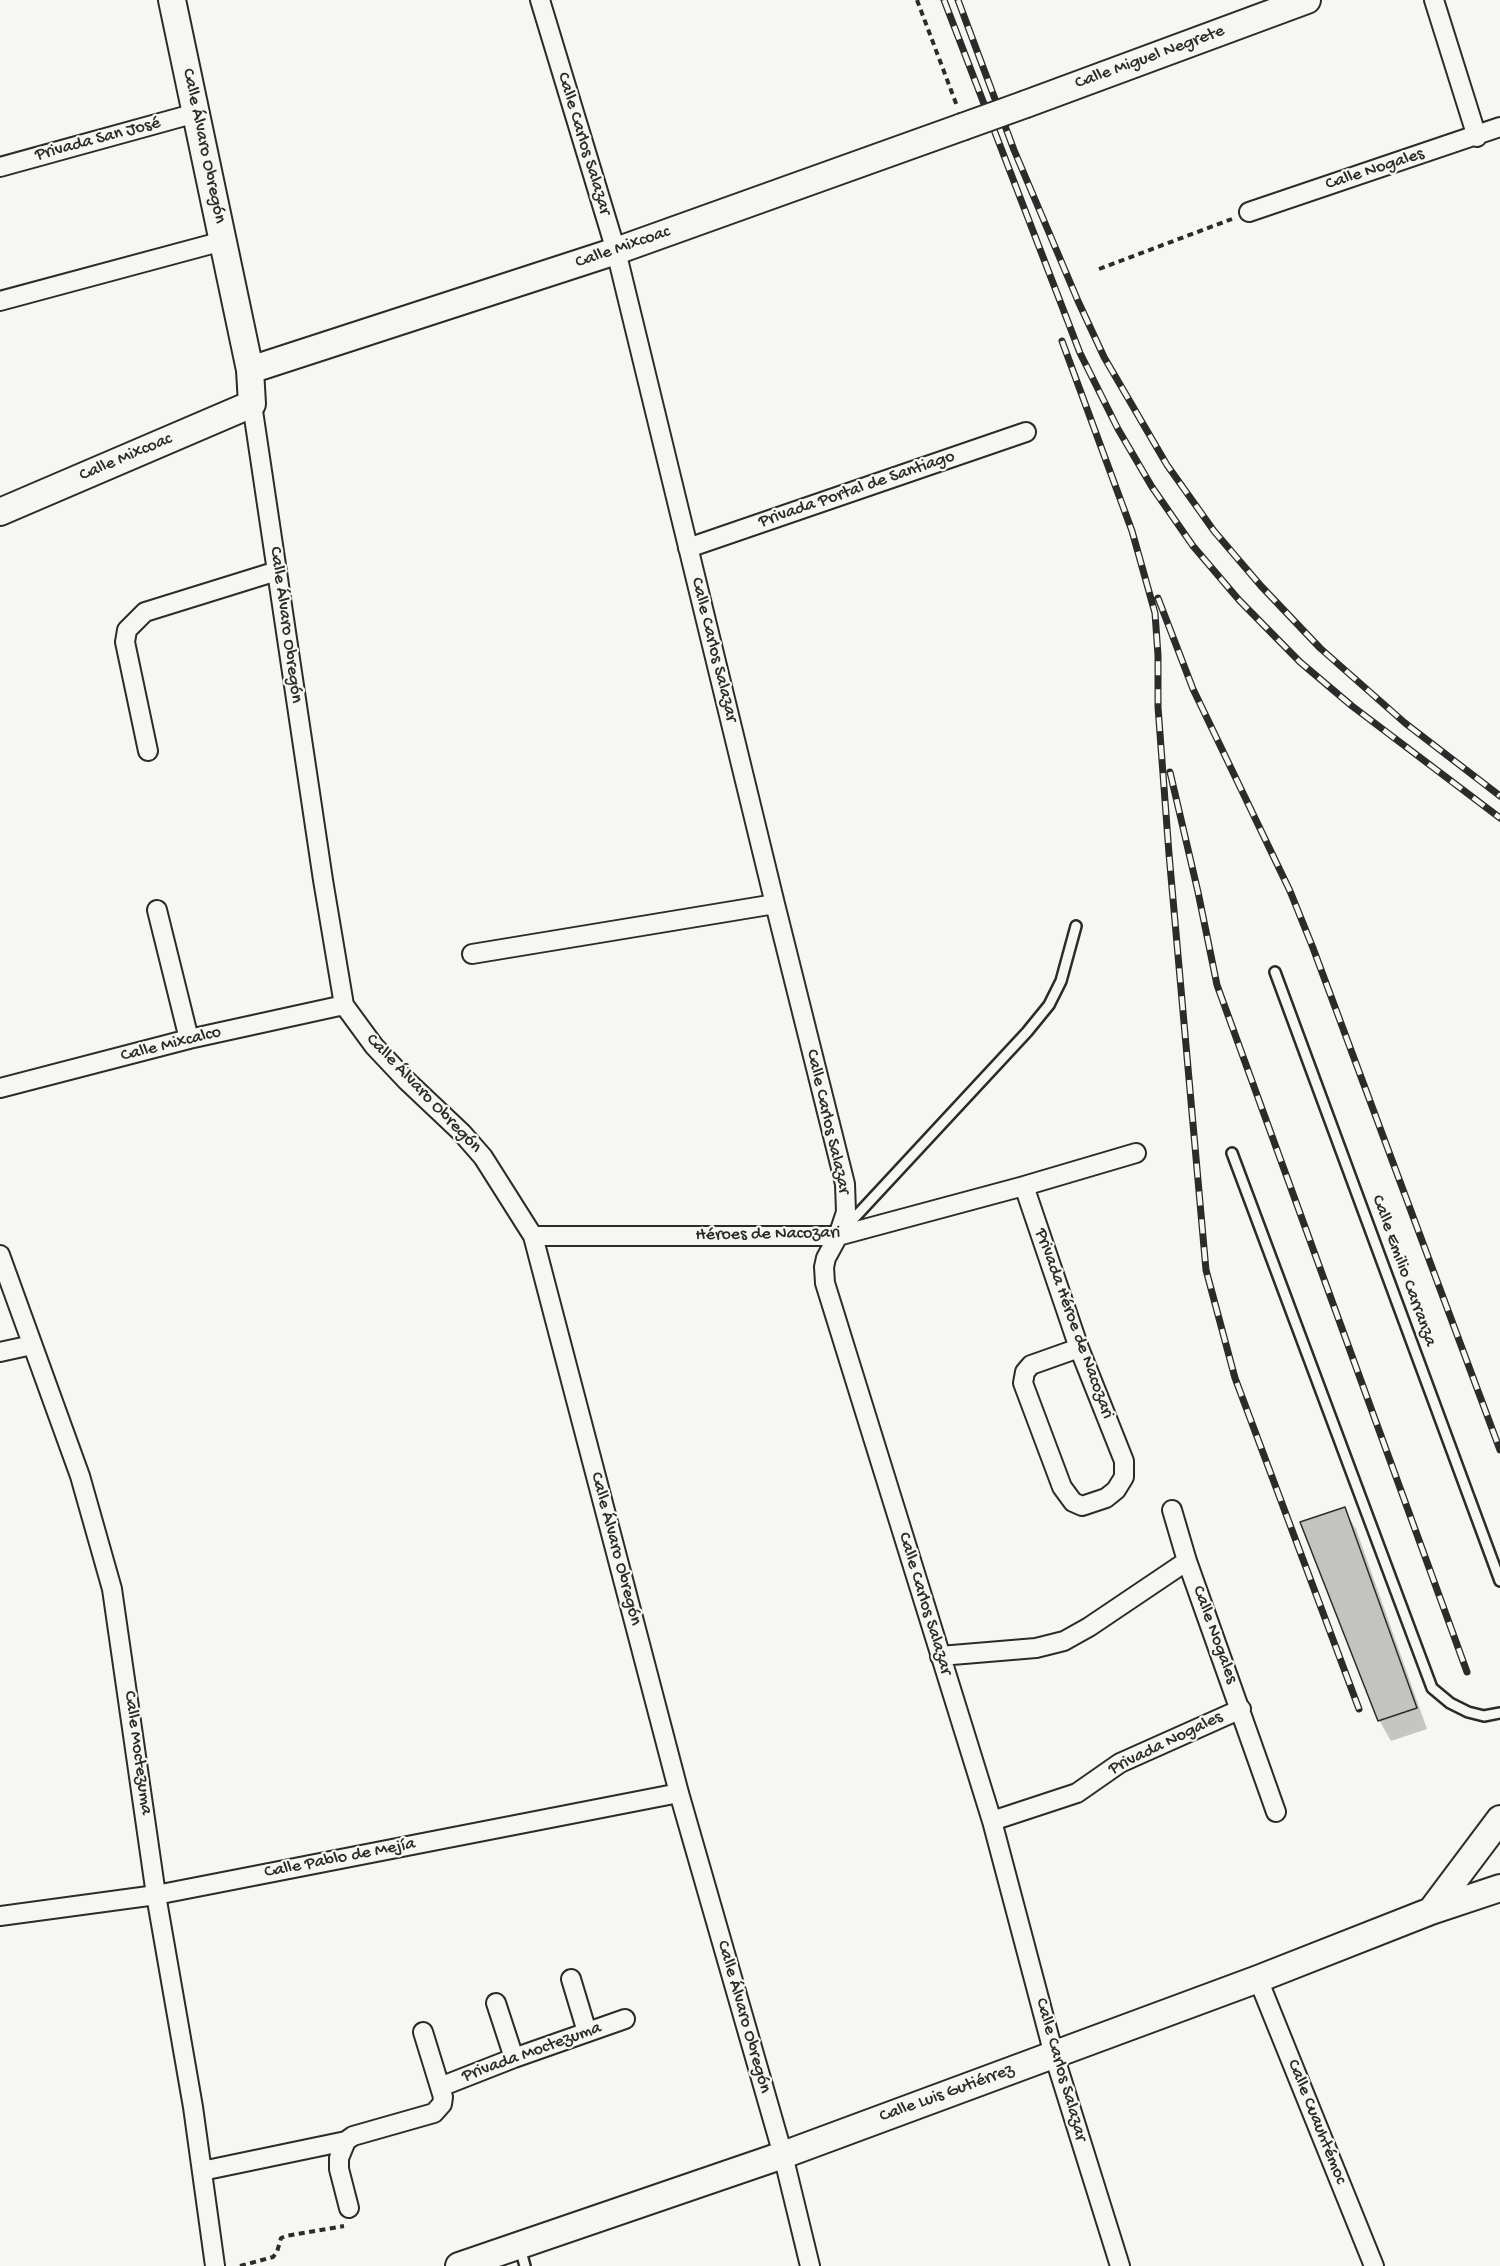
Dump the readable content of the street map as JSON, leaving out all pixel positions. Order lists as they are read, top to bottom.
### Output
{
  "streets": {
    "street": [
      "Calle Miguel Negrete",
      "Privada San José",
      "Calle Carlos Salazar",
      "Calle Álvaro Obregón",
      "Calle Nogales",
      "Calle Mixcoac",
      "Privada Portal de Santiago",
      "Calle Mixcalco",
      "Héroes de Nacozari",
      "Privada Héroe de Nacozari",
      "Privada Nogales",
      "Calle Moctezuma",
      "Calle Pablo de Mejía",
      "Privada Moctezuma",
      "Calle Luis Gutiérrez",
      "Calle Cuauhtémoc"
    ],
    "lane": ["Calle Emilio Carranza"]
  },
  "crossings": [
    ["Calle Miguel Negrete", "Calle Mixcoac"],
    ["Privada San José", "Calle Álvaro Obregón"],
    ["Calle Carlos Salazar", "Calle Mixcoac"],
    ["Calle Carlos Salazar", "Privada Portal de Santiago"],
    ["Calle Carlos Salazar", "Héroes de Nacozari"],
    ["Calle Carlos Salazar", "Privada Nogales"],
    ["Calle Carlos Salazar", "Calle Luis Gutiérrez"],
    ["Calle Álvaro Obregón", "Calle Mixcoac"],
    ["Calle Álvaro Obregón", "Calle Mixcalco"],
    ["Calle Álvaro Obregón", "Héroes de Nacozari"],
    ["Calle Álvaro Obregón", "Calle Pablo de Mejía"],
    ["Calle Álvaro Obregón", "Calle Luis Gutiérrez"],
    ["Calle Nogales", "Privada Nogales"],
    ["Héroes de Nacozari", "Privada Héroe de Nacozari"],
    ["Calle Moctezuma", "Calle Pablo de Mejía"],
    ["Calle Moctezuma", "Privada Moctezuma"],
    ["Calle Luis Gutiérrez", "Calle Cuauhtémoc"]
  ]
}
